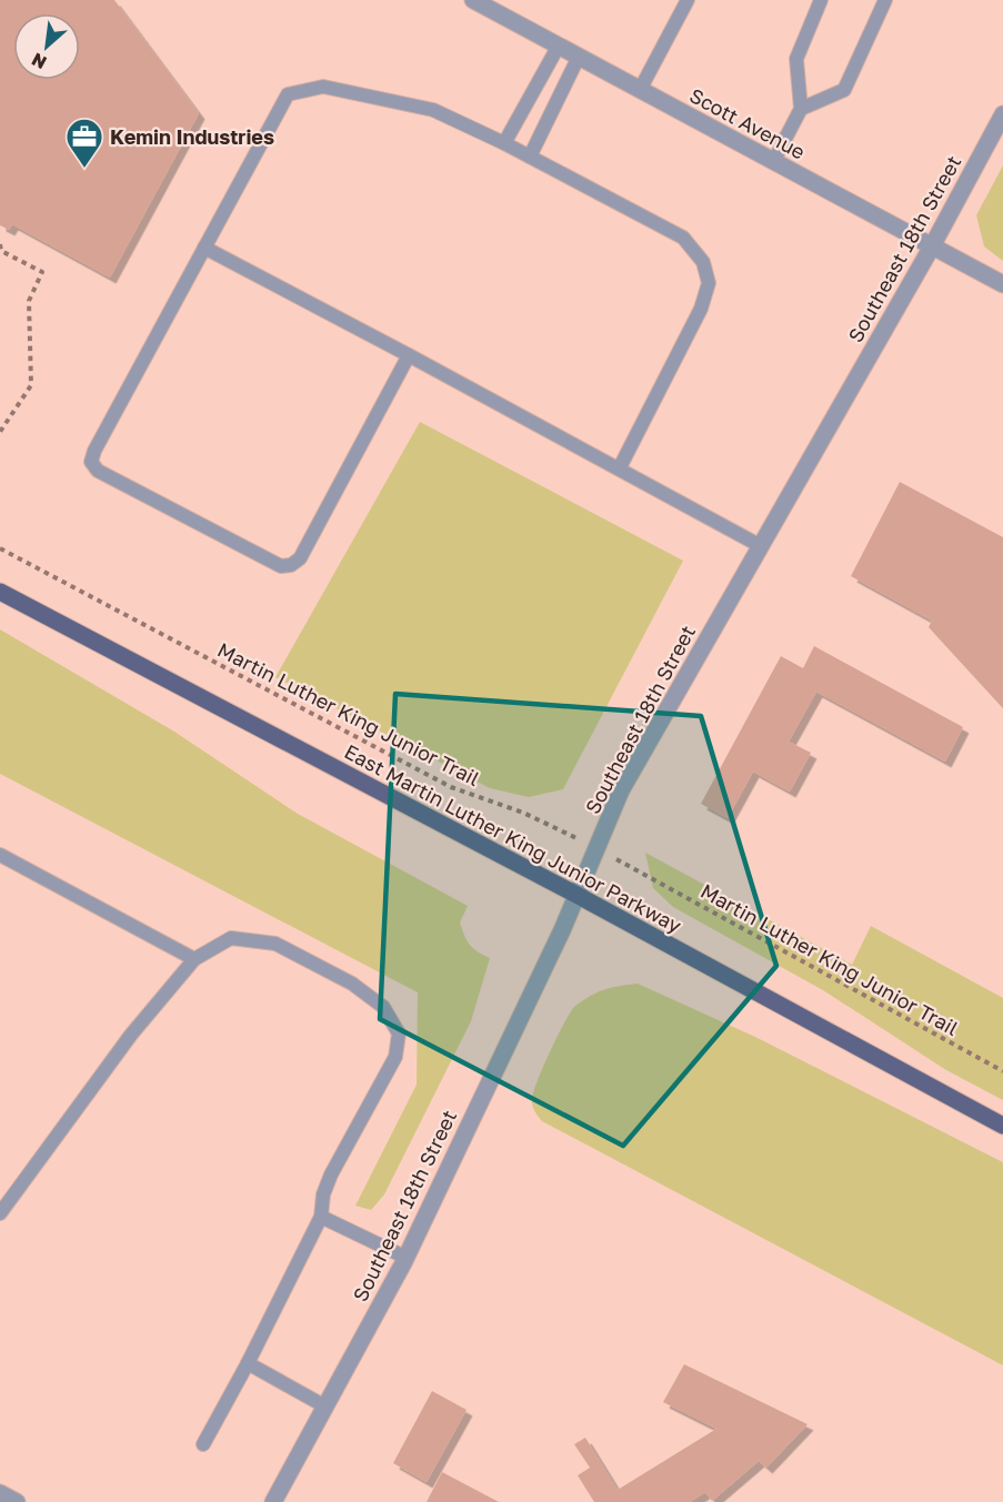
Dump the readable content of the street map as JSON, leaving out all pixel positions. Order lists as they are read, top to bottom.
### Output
{
  "streets": {
    "main road": ["East Martin Luther King Junior Parkway"],
    "street": ["Scott Avenue", "Southeast 18th Street"],
    "path": ["Martin Luther King Junior Trail"]
  },
  "crossings": [
    ["Scott Avenue", "Southeast 18th Street"],
    ["Southeast 18th Street", "Martin Luther King Junior Trail"],
    ["Southeast 18th Street", "East Martin Luther King Junior Parkway"]
  ],
  "places": {
    "office": ["Kemin Industries"]
  },
  "north": "bottom left"
}
